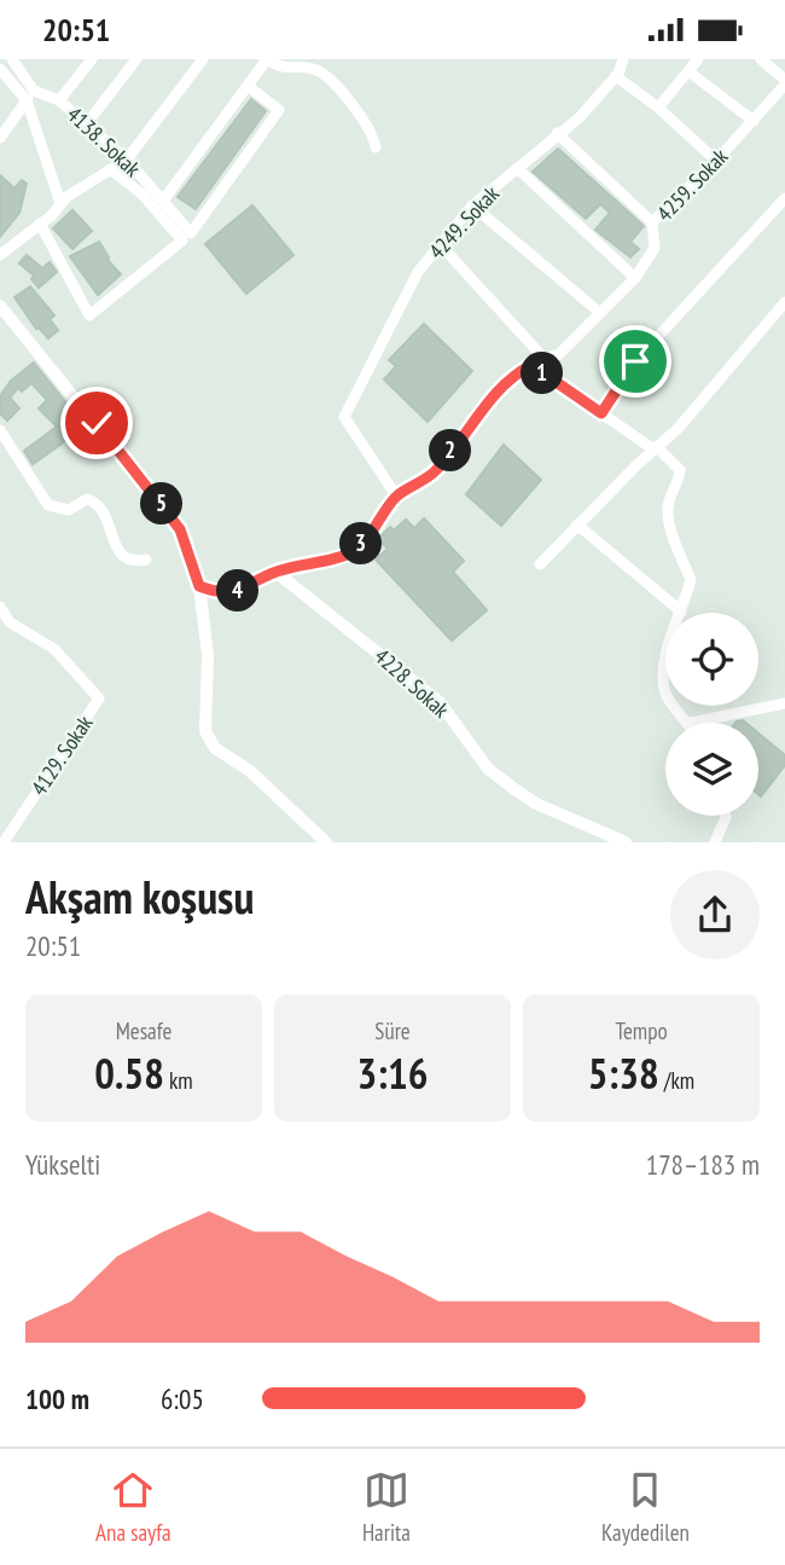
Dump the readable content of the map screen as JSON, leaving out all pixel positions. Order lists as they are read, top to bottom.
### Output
{
  "streets": {
    "street": [
      "4138. Sokak",
      "4259. Sokak",
      "4249. Sokak",
      "4228. Sokak",
      "4129. Sokak"
    ]
  },
  "crossings": [
    ["4259. Sokak", "4249. Sokak"]
  ],
  "page": {
    "status": "20:51",
    "pins": [
      "1",
      "2",
      "5",
      "3",
      "4"
    ],
    "heading": ["Akşam koşusu", "20:51"],
    "stats": [
      ["Mesafe", "0.58 km"],
      ["Süre", "3:16"],
      ["Tempo", "5:38 /km"]
    ],
    "chart": ["Yükselti", "178–183 m"],
    "list": [
      {
        "name": "100 m",
        "note": "6:05"
      }
    ],
    "tabs": ["Ana sayfa", "Harita", "Kaydedilen"]
  }
}
